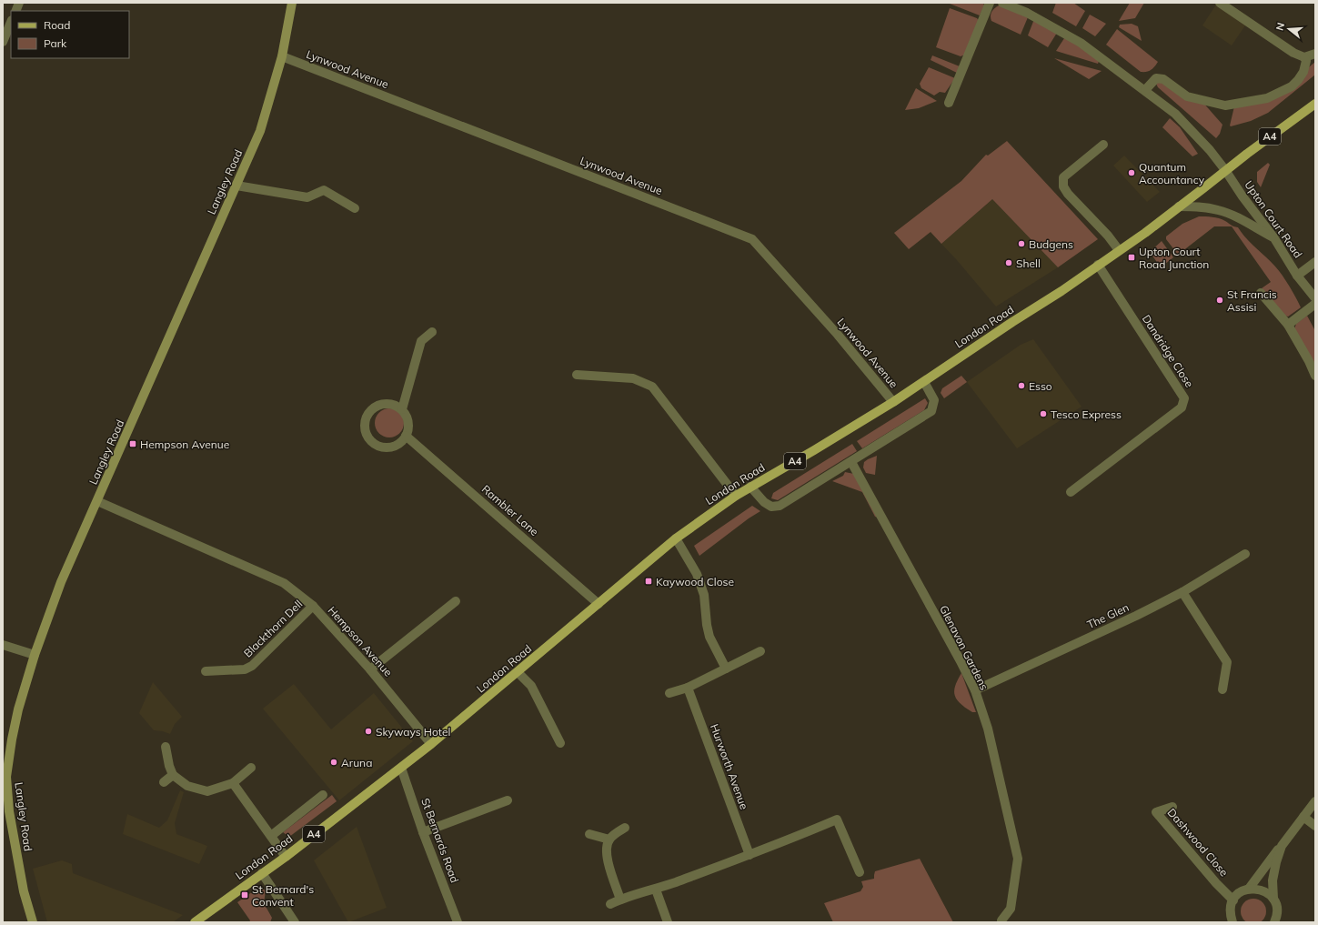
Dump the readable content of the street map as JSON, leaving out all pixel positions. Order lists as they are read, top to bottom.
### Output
{
  "streets": {
    "main road": ["A4", "London Road"],
    "street": [
      "Lynwood Avenue",
      "Langley Road",
      "Upton Court Road",
      "Dandridge Close",
      "Rambler Lane",
      "The Glen",
      "Blackthorn Dell",
      "Hempson Avenue",
      "Glenavon Gardens",
      "Hurworth Avenue",
      "St Bernards Road",
      "Dashwood Close"
    ]
  },
  "crossings": [
    ["Lynwood Avenue", "Langley Road"],
    ["Lynwood Avenue", "London Road"],
    ["Langley Road", "Hempson Avenue"],
    ["Upton Court Road", "London Road"],
    ["London Road", "Dandridge Close"],
    ["London Road", "Rambler Lane"],
    ["London Road", "Hempson Avenue"],
    ["London Road", "St Bernards Road"],
    ["The Glen", "Glenavon Gardens"],
    ["Blackthorn Dell", "Hempson Avenue"]
  ],
  "places": {
    "other": [
      "Quantum Accountancy",
      "Budgens",
      "Shell",
      "St Francis Assisi",
      "Esso",
      "Tesco Express",
      "Skyways Hotel",
      "Aruna"
    ],
    "transit": [
      "Upton Court Road Junction",
      "Hempson Avenue",
      "Kaywood Close",
      "St Bernard's Convent"
    ]
  },
  "legend": ["Road", "Park"],
  "north": "left"
}
